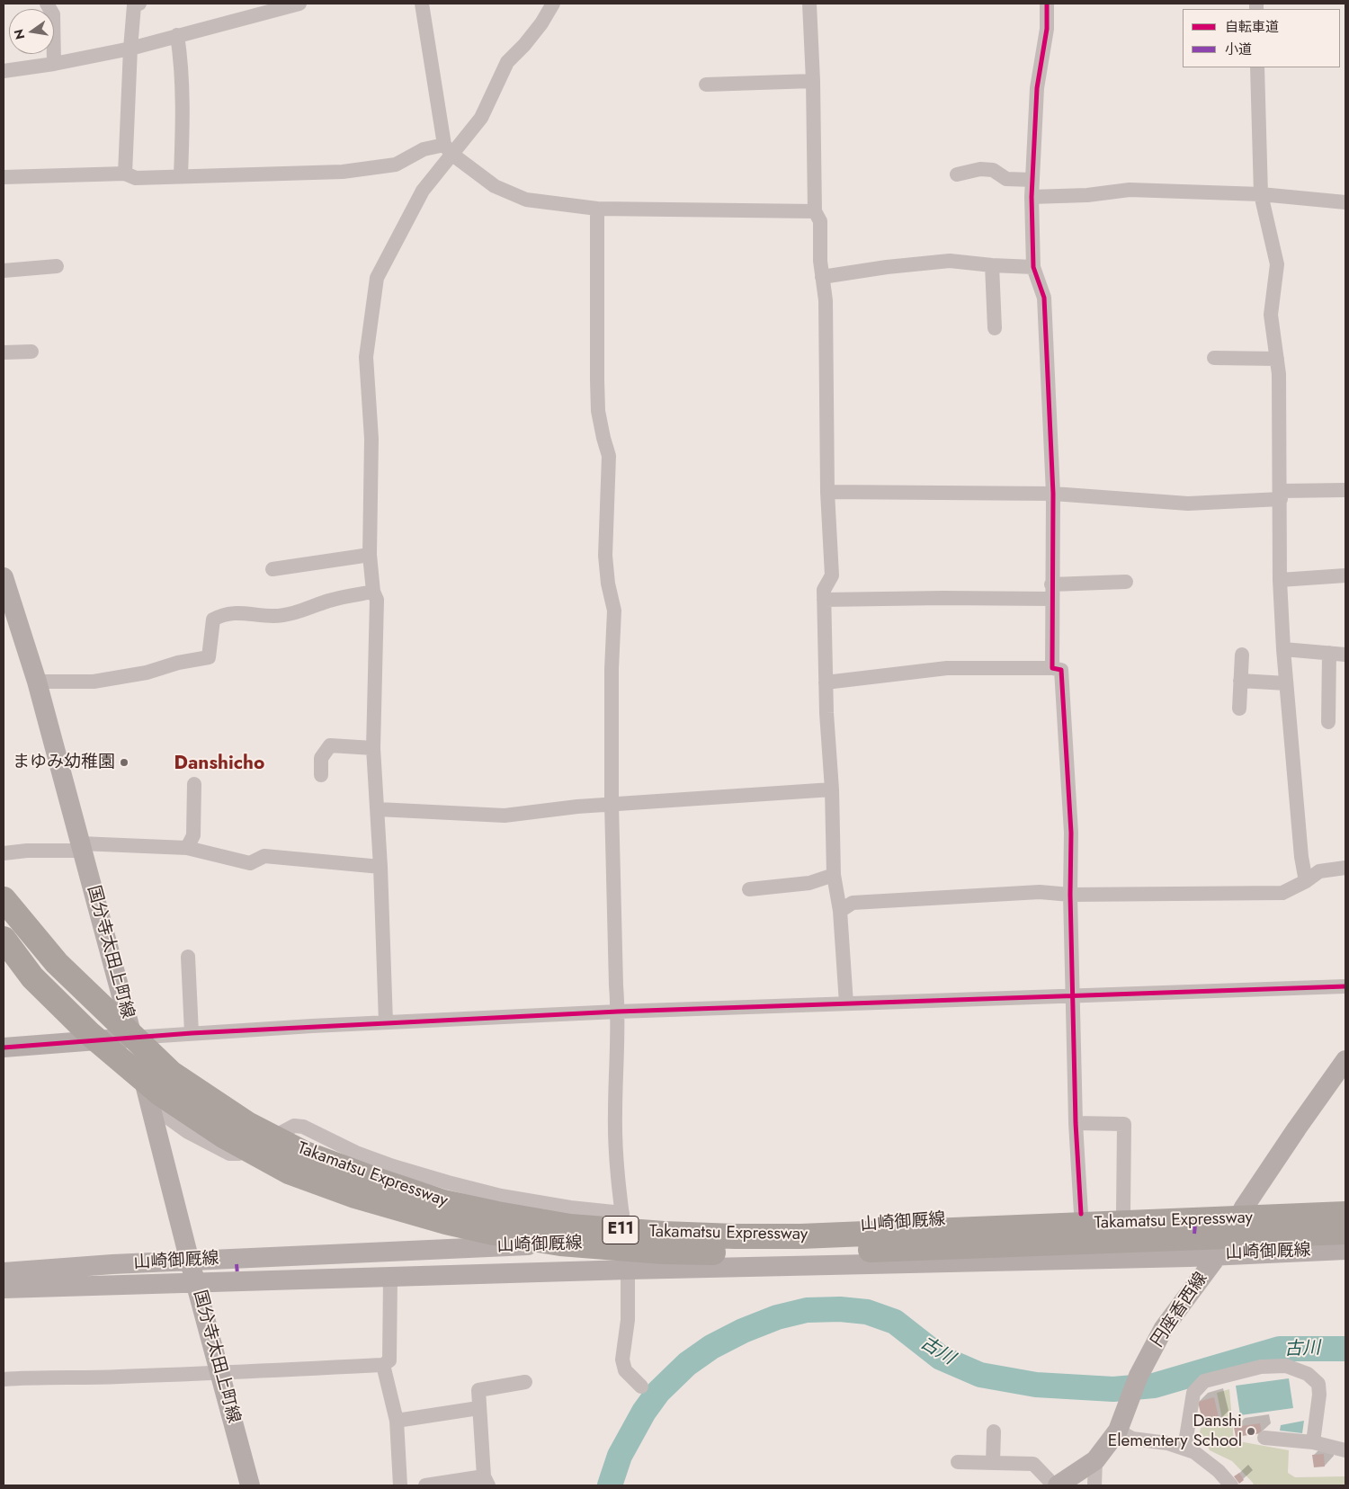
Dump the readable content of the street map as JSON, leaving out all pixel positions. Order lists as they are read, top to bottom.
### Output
{
  "streets": {
    "highway": ["Takamatsu Expressway", "E11"],
    "main road": ["国分寺太田上町線", "山崎御厩線", "円座香西線"]
  },
  "crossings": [
    ["国分寺太田上町線", "山崎御厩線"],
    ["山崎御厩線", "円座香西線"]
  ],
  "districts": ["Danshicho"],
  "water": ["古川"],
  "places": ["まゆみ幼稚園", "Danshi Elementery School"],
  "legend": ["自転車道", "小道"],
  "north": "left"
}
